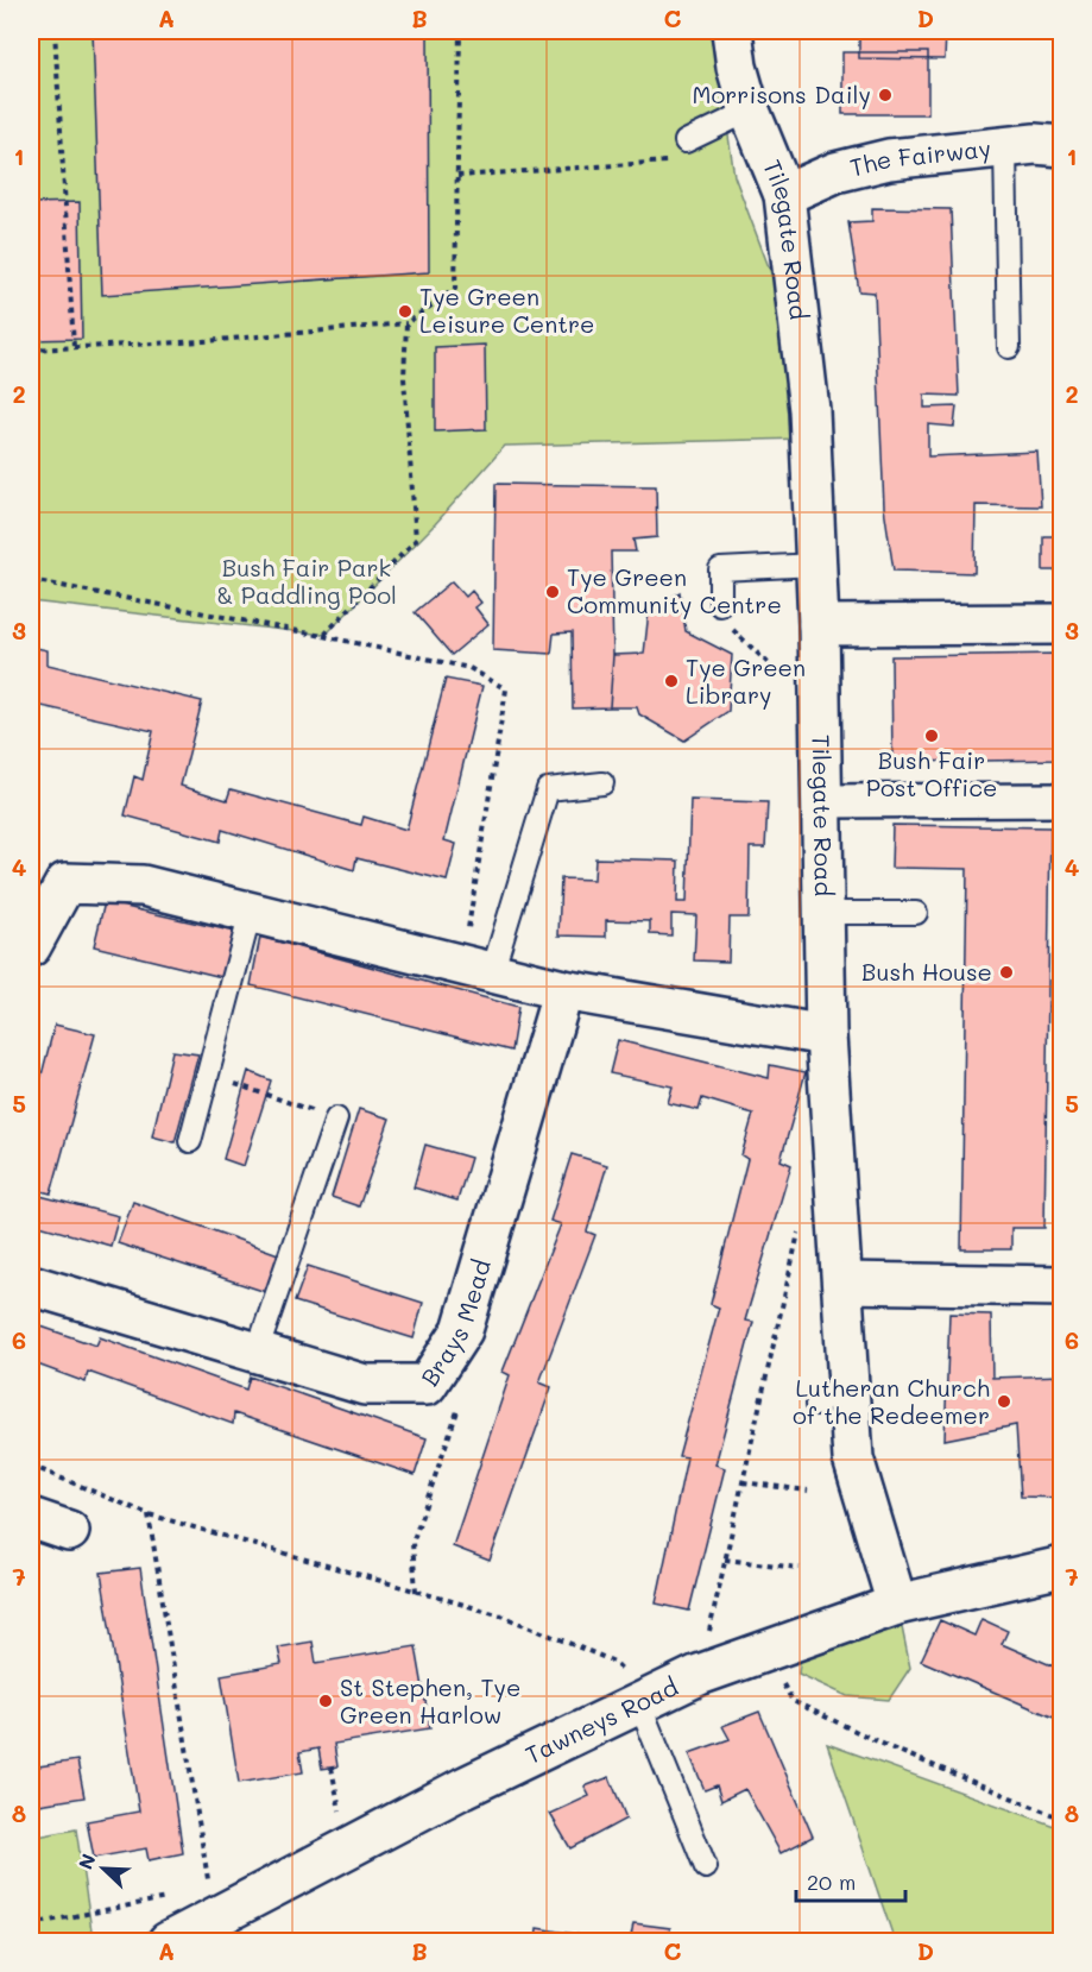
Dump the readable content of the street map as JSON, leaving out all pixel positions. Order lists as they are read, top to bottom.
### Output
{
  "streets": {
    "street": [
      "The Fairway",
      "Tilegate Road",
      "Brays Mead",
      "Tawneys Road"
    ]
  },
  "crossings": [
    ["The Fairway", "Tilegate Road"],
    ["Tilegate Road", "Tawneys Road"]
  ],
  "parks": ["Bush Fair Park & Paddling Pool"],
  "places": [
    "Morrisons Daily",
    "Tye Green Leisure Centre",
    "Tye Green Community Centre",
    "Tye Green Library",
    "Bush Fair Post Office",
    "Bush House",
    "Lutheran Church of the Redeemer",
    "St Stephen, Tye Green Harlow"
  ],
  "scale_bar": "20 m",
  "north": "top left",
  "grid": {
    "columns": [
      "A",
      "B",
      "C",
      "D"
    ],
    "rows": [
      "1",
      "2",
      "3",
      "4",
      "5",
      "6",
      "7",
      "8"
    ]
  }
}
